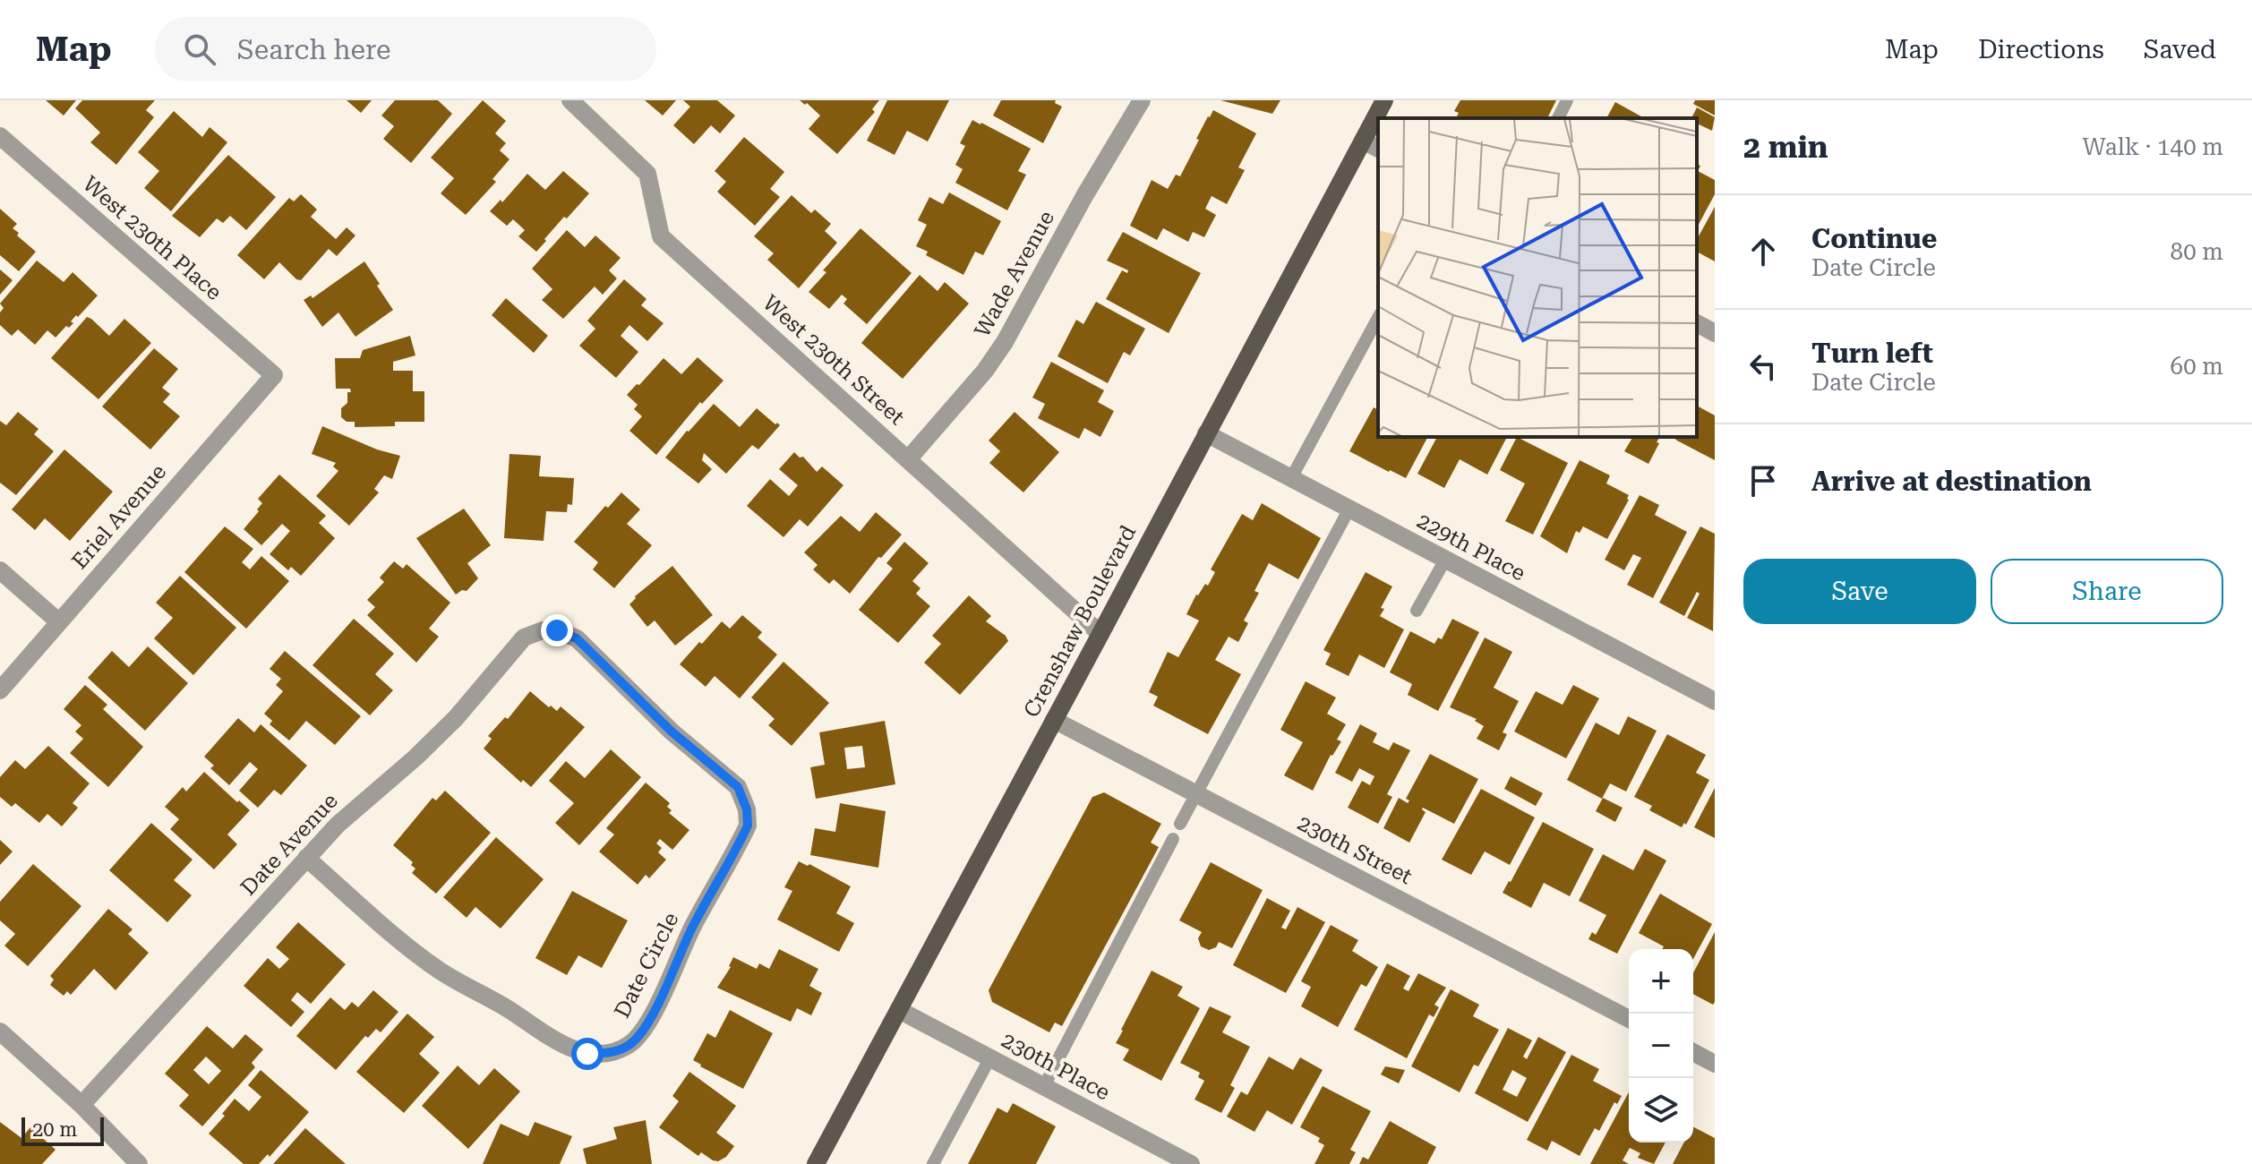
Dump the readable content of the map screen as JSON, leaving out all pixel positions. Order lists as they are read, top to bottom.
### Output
{
  "streets": {
    "main road": ["Crenshaw Boulevard"],
    "street": [
      "West 230th Place",
      "Wade Avenue",
      "West 230th Street",
      "Eriel Avenue",
      "229th Place",
      "Date Avenue",
      "230th Street",
      "Date Circle",
      "230th Place"
    ]
  },
  "crossings": [
    ["West 230th Place", "Eriel Avenue"],
    ["Wade Avenue", "West 230th Street"],
    ["West 230th Street", "Crenshaw Boulevard"],
    ["229th Place", "Crenshaw Boulevard"],
    ["Crenshaw Boulevard", "230th Street"],
    ["Crenshaw Boulevard", "230th Place"],
    ["Date Avenue", "Date Circle"]
  ],
  "scale_bar": "20 m",
  "page": {
    "header": "Map",
    "search": "Search here",
    "nav": ["Map", "Directions", "Saved"],
    "heading": ["2 min", "Walk · 140 m"],
    "list": [
      ["Continue", "Date Circle", "80 m"],
      ["Turn left", "Date Circle", "60 m"],
      "Arrive at destination"
    ],
    "buttons": ["Save", "Share"],
    "map_buttons": ["+", "−"],
    "scale": "20 m"
  }
}
